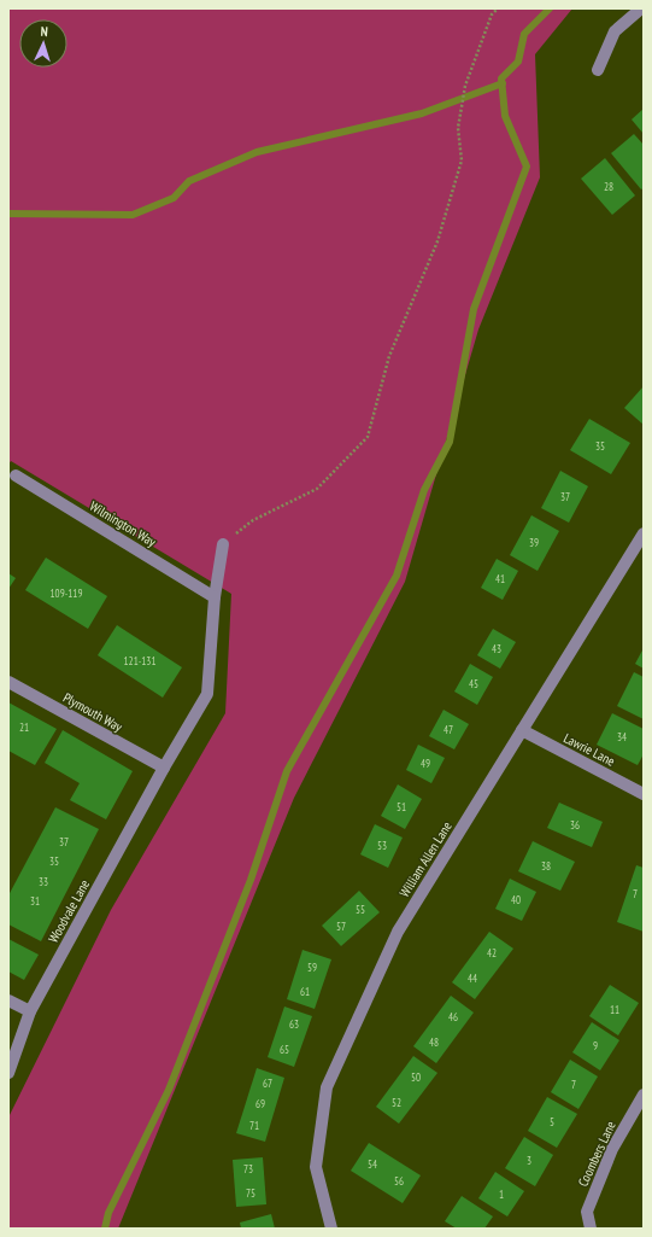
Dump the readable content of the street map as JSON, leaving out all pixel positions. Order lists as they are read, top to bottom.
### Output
{
  "streets": {
    "street": [
      "Wilmington Way",
      "Plymouth Way",
      "Lawrie Lane",
      "William Allen Lane",
      "Woodvale Lane",
      "Coombers Lane"
    ]
  },
  "crossings": [
    ["Plymouth Way", "Woodvale Lane"],
    ["Lawrie Lane", "William Allen Lane"]
  ],
  "house_numbers": [
    "28",
    "35",
    "37",
    "39",
    "41",
    "109-119",
    "43",
    "121-131",
    "45",
    "21",
    "47",
    "34",
    "49",
    "51",
    "36",
    "37",
    "53",
    "35",
    "38",
    "33",
    "7",
    "40",
    "31",
    "55",
    "57",
    "42",
    "59",
    "44",
    "61",
    "11",
    "46",
    "63",
    "48",
    "9",
    "65",
    "50",
    "67",
    "7",
    "52",
    "69",
    "5",
    "71",
    "3",
    "54",
    "73",
    "56",
    "75",
    "1"
  ],
  "north": "top"
}
